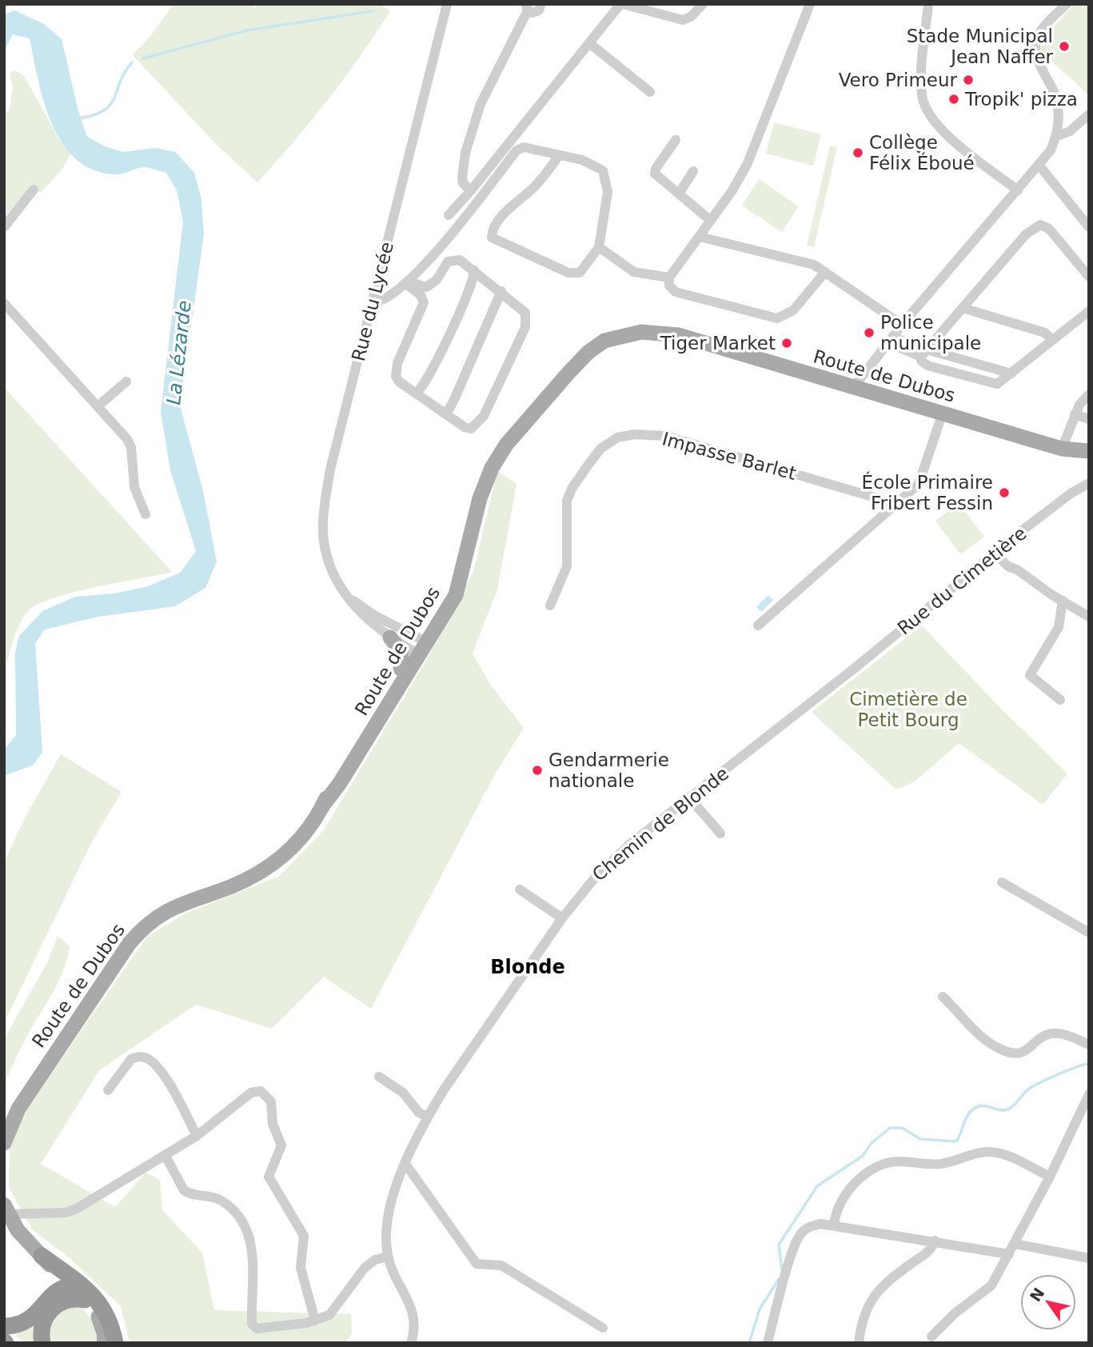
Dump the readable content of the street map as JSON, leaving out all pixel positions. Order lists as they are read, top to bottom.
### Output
{
  "streets": {
    "main road": ["Route de Dubos"],
    "street": [
      "Rue du Lycée",
      "Impasse Barlet",
      "Rue du Cimetière",
      "Chemin de Blonde"
    ]
  },
  "crossings": [
    ["Rue du Lycée", "Route de Dubos"],
    ["Rue du Cimetière", "Chemin de Blonde"]
  ],
  "districts": ["Blonde"],
  "water": ["La Lézarde"],
  "parks": ["Cimetière de Petit Bourg"],
  "places": [
    "Stade Municipal Jean Naffer",
    "Vero Primeur",
    "Tropik' pizza",
    "Collège Félix Éboué",
    "Police municipale",
    "Tiger Market",
    "École Primaire Fribert Fessin",
    "Gendarmerie nationale"
  ],
  "north": "top left"
}
